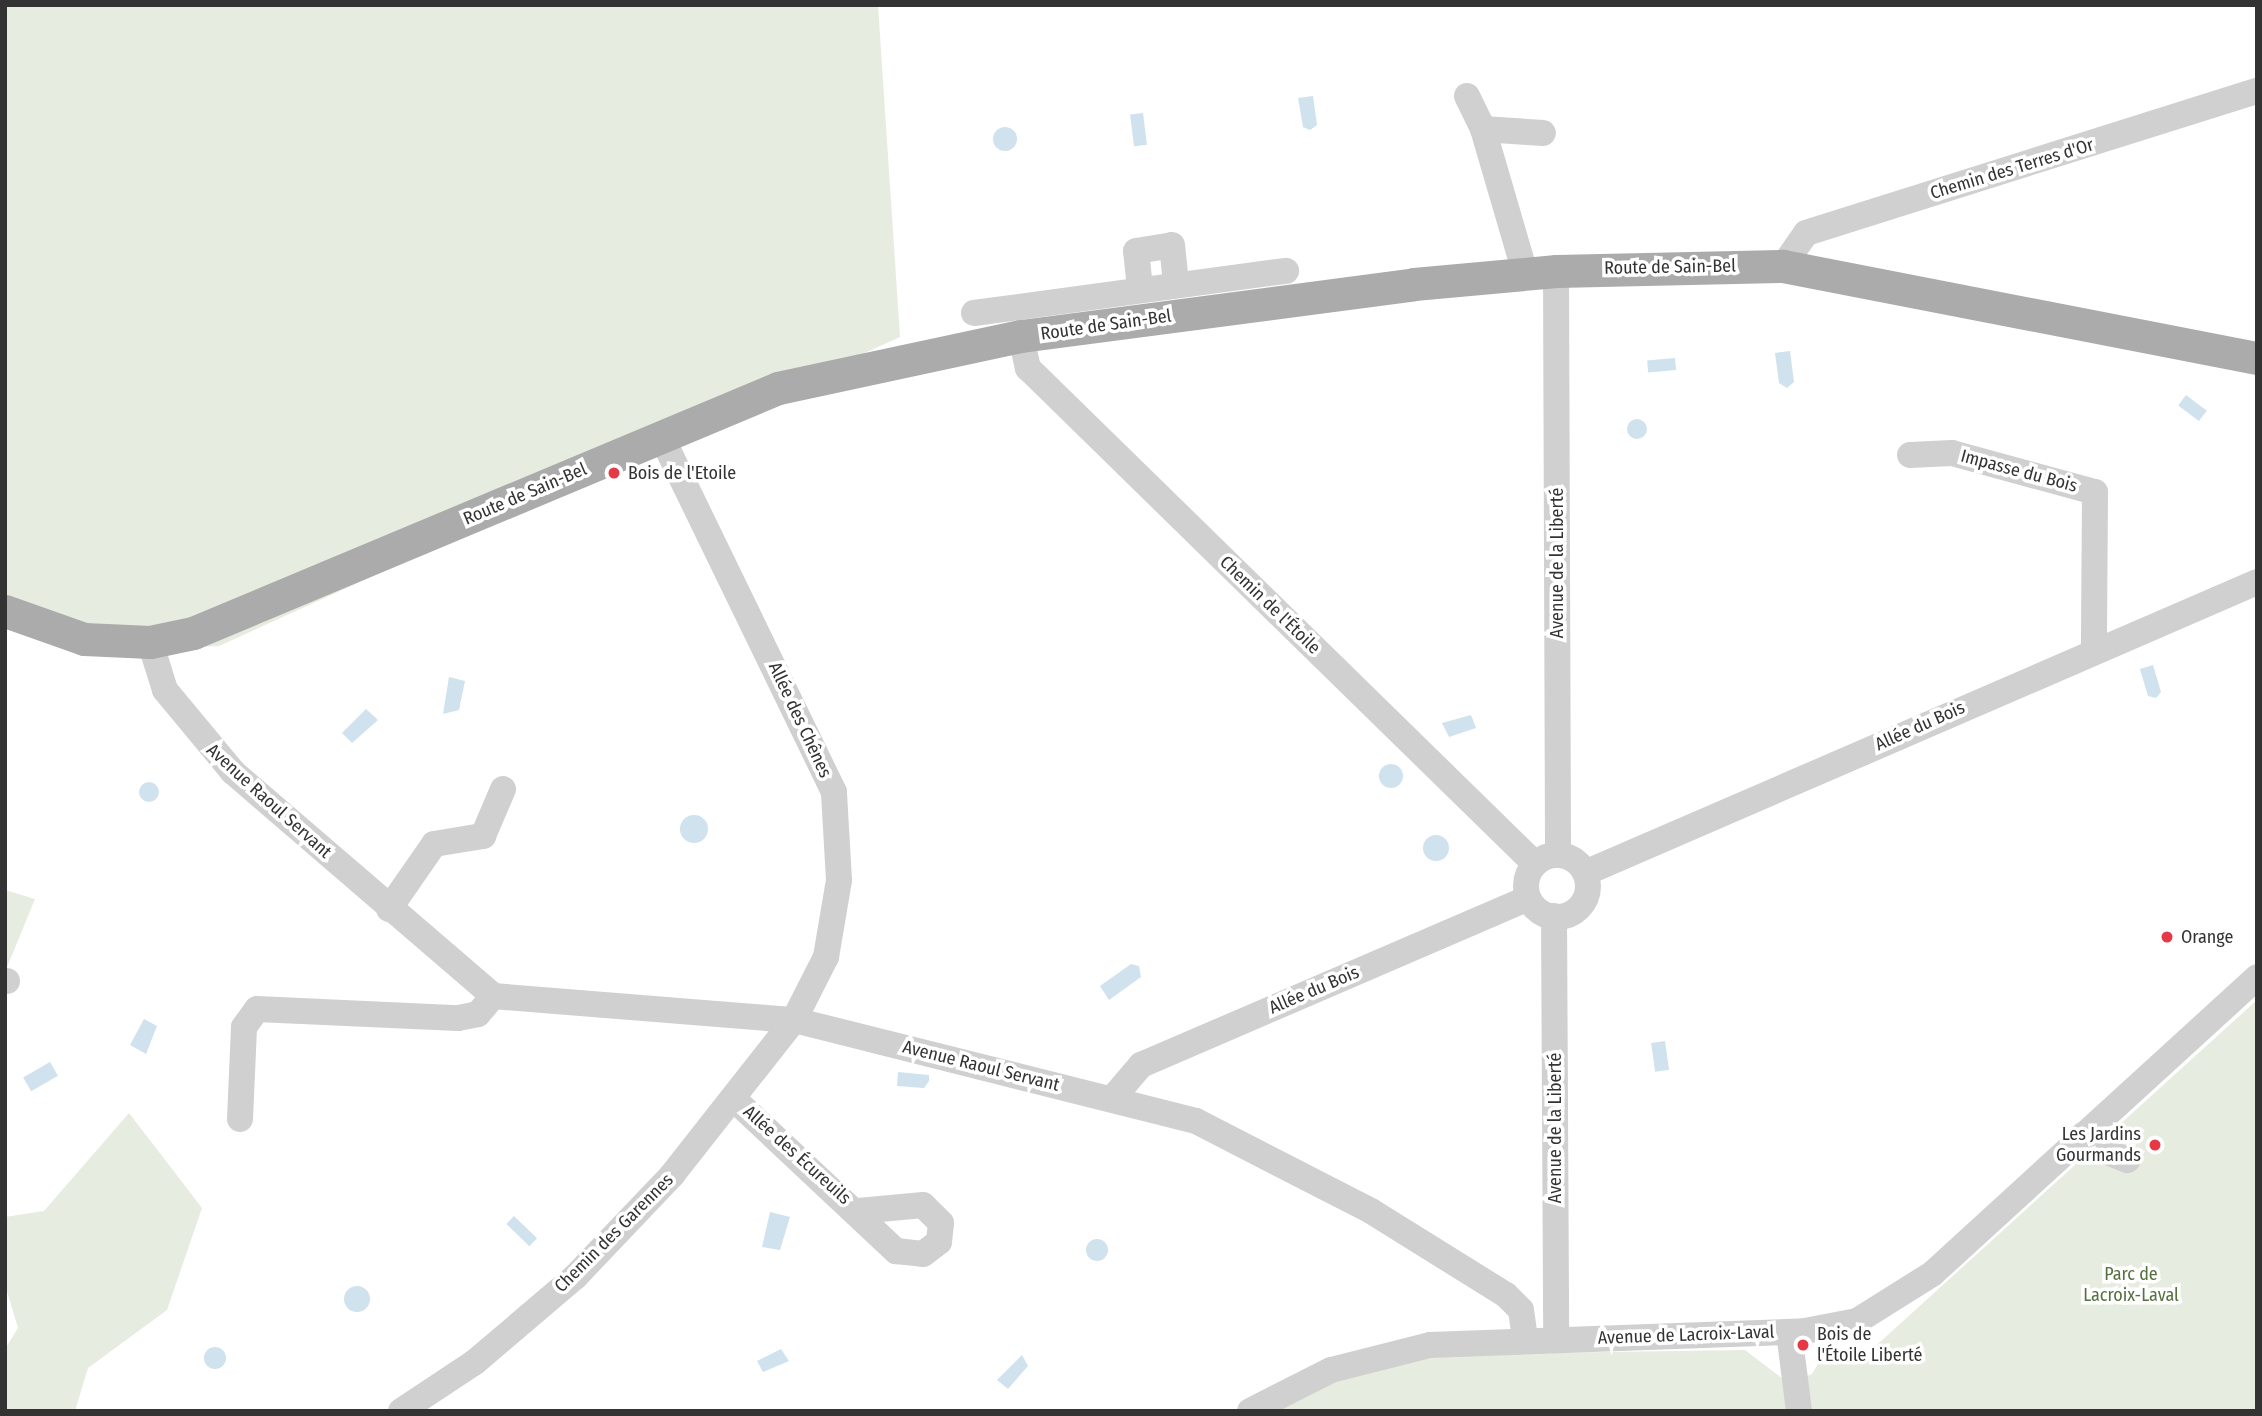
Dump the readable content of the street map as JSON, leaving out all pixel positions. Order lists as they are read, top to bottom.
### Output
{
  "streets": {
    "main road": ["Route de Sain-Bel"],
    "street": [
      "Chemin des Terres d'Or",
      "Impasse du Bois",
      "Avenue de la Liberté",
      "Chemin de l'Étoile",
      "Allée des Chênes",
      "Allée du Bois",
      "Avenue Raoul Servant",
      "Allée des Écureuils",
      "Chemin des Garennes",
      "Avenue de Lacroix-Laval"
    ]
  },
  "crossings": [
    ["Chemin des Terres d'Or", "Route de Sain-Bel"],
    ["Route de Sain-Bel", "Avenue de la Liberté"],
    ["Route de Sain-Bel", "Chemin de l'Étoile"],
    ["Route de Sain-Bel", "Allée des Chênes"],
    ["Route de Sain-Bel", "Avenue Raoul Servant"],
    ["Impasse du Bois", "Allée du Bois"],
    ["Avenue de la Liberté", "Chemin de l'Étoile"],
    ["Avenue de la Liberté", "Allée du Bois"],
    ["Avenue de la Liberté", "Avenue de Lacroix-Laval"],
    ["Chemin de l'Étoile", "Allée du Bois"],
    ["Allée des Chênes", "Avenue Raoul Servant"],
    ["Allée des Chênes", "Chemin des Garennes"],
    ["Allée du Bois", "Avenue Raoul Servant"],
    ["Avenue Raoul Servant", "Chemin des Garennes"],
    ["Avenue Raoul Servant", "Avenue de Lacroix-Laval"],
    ["Allée des Écureuils", "Chemin des Garennes"]
  ],
  "parks": ["Parc de Lacroix-Laval"],
  "places": [
    "Bois de l'Etoile",
    "Orange",
    "Les Jardins Gourmands",
    "Bois de l'Étoile Liberté"
  ]
}
